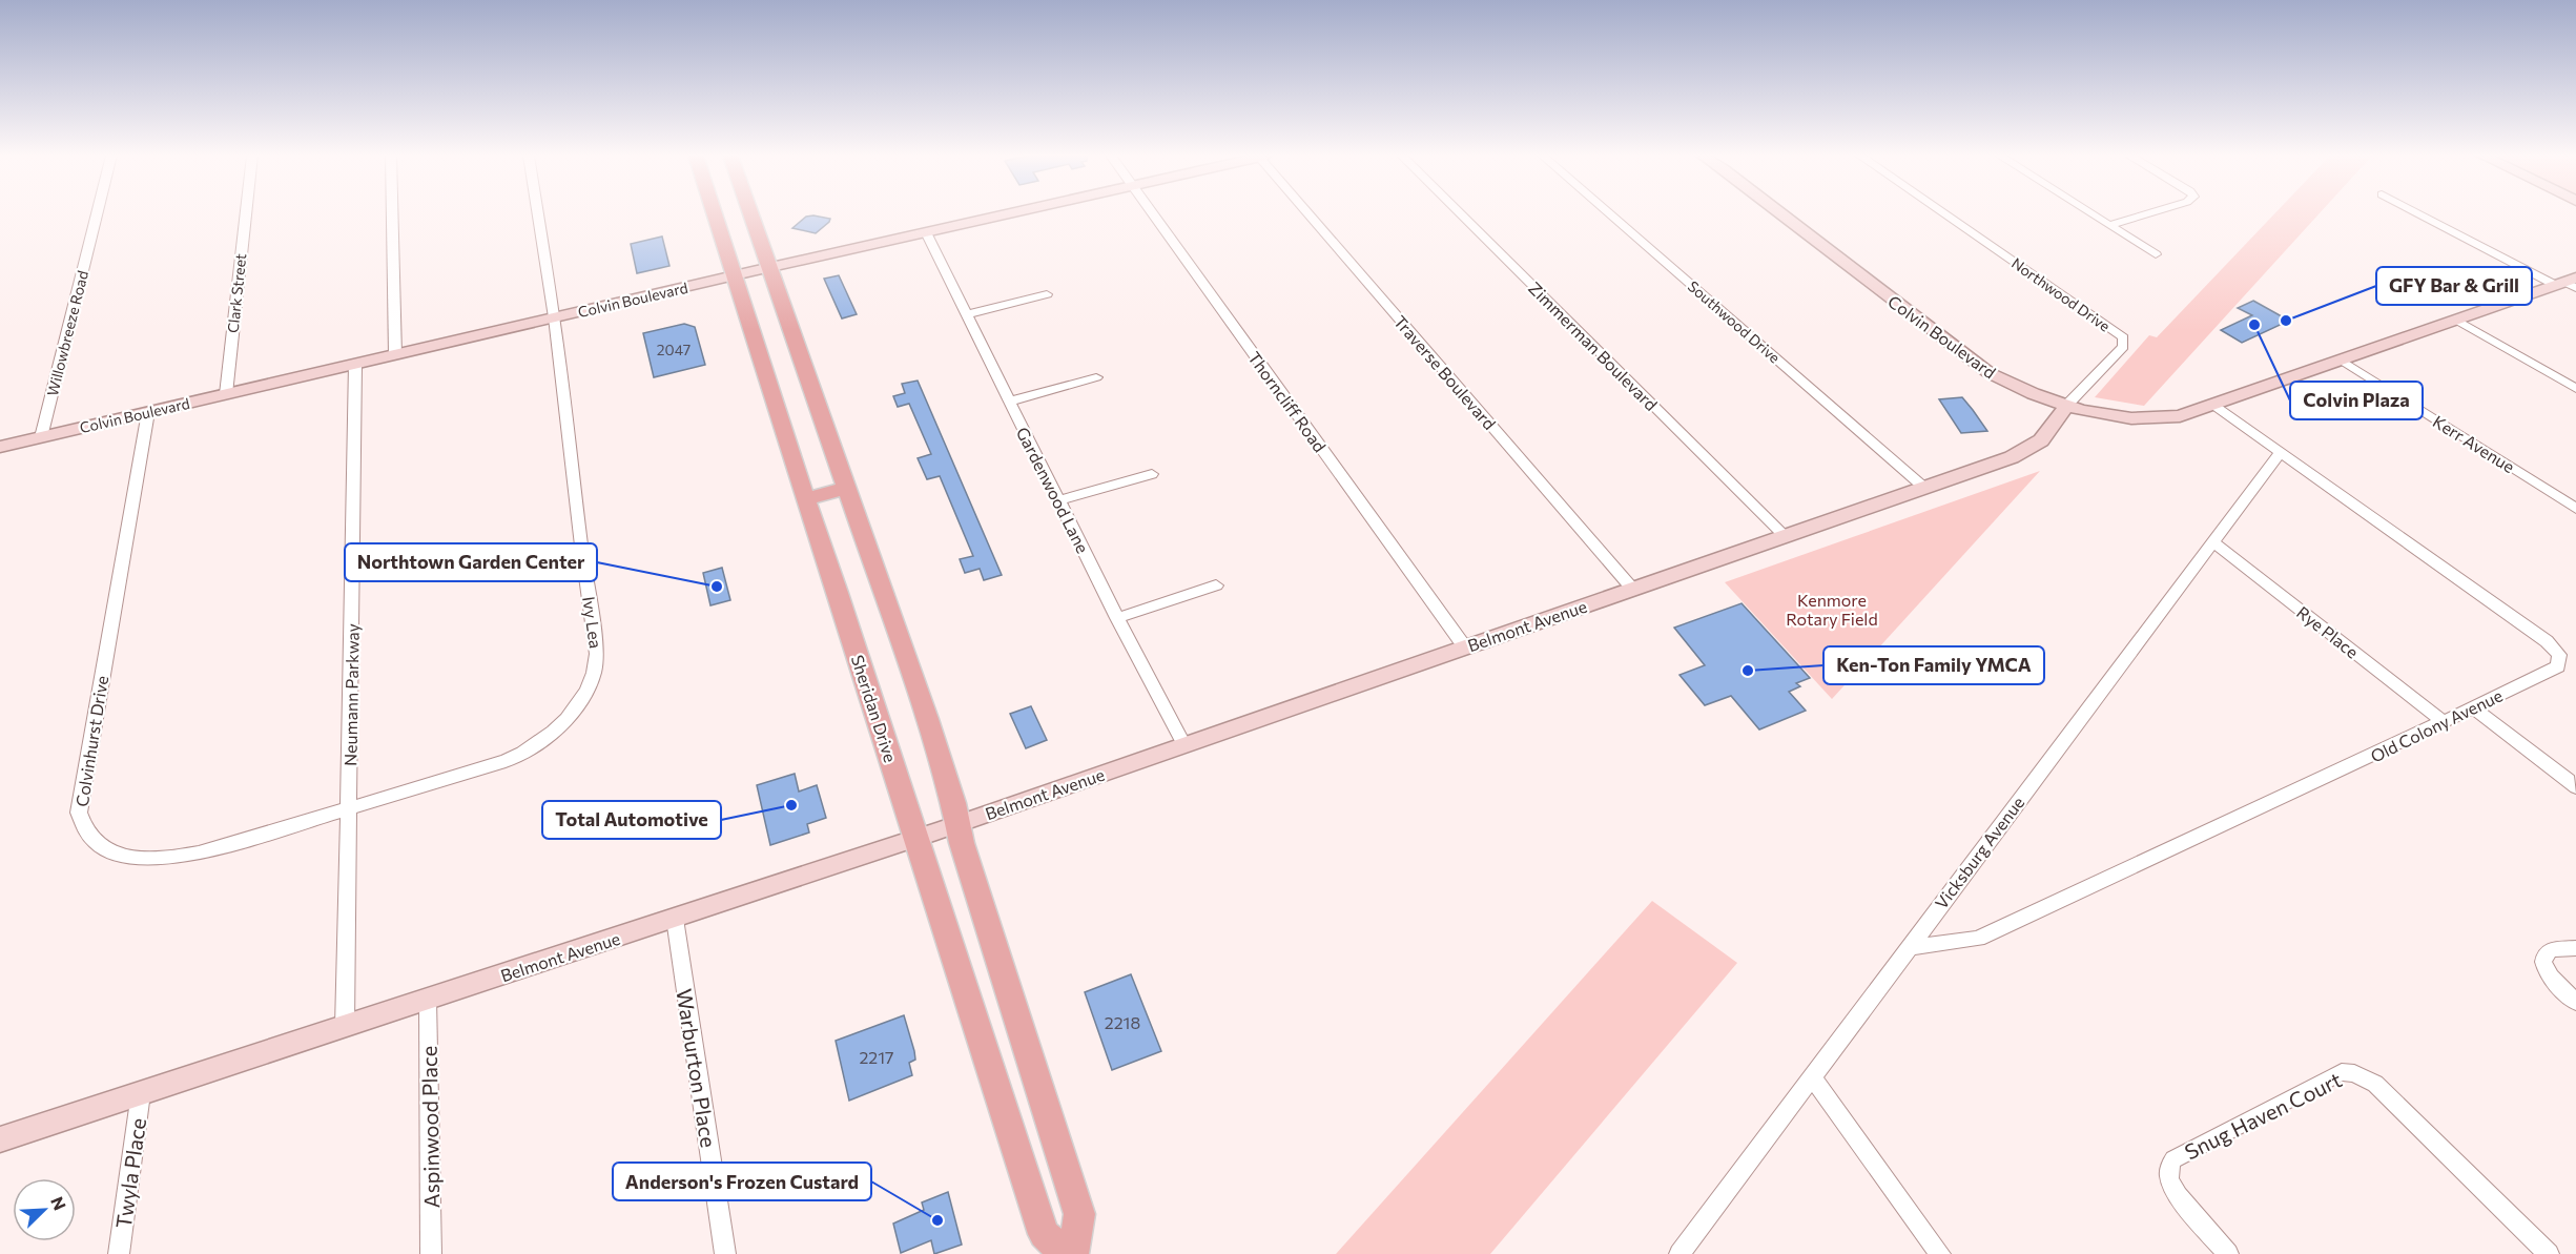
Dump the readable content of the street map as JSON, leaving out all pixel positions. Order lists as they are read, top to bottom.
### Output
{
  "streets": {
    "main road": ["Sheridan Drive"],
    "street": [
      "Clark Street",
      "Northwood Drive",
      "Colvin Boulevard",
      "Southwood Drive",
      "Willowbreeze Road",
      "Zimmerman Boulevard",
      "Traverse Boulevard",
      "Thorncliff Road",
      "Kerr Avenue",
      "Gardenwood Lane",
      "Ivy Lea",
      "Belmont Avenue",
      "Rye Place",
      "Neumann Parkway",
      "Old Colony Avenue",
      "Colvinhurst Drive",
      "Vicksburg Avenue",
      "Warburton Place",
      "Snug Haven Court",
      "Aspinwood Place",
      "Twyla Place"
    ]
  },
  "crossings": [
    ["Clark Street", "Colvin Boulevard"],
    ["Northwood Drive", "Colvin Boulevard"],
    ["Northwood Drive", "Belmont Avenue"],
    ["Colvin Boulevard", "Willowbreeze Road"],
    ["Colvin Boulevard", "Kerr Avenue"],
    ["Colvin Boulevard", "Gardenwood Lane"],
    ["Colvin Boulevard", "Ivy Lea"],
    ["Colvin Boulevard", "Belmont Avenue"],
    ["Colvin Boulevard", "Neumann Parkway"],
    ["Colvin Boulevard", "Sheridan Drive"],
    ["Colvin Boulevard", "Old Colony Avenue"],
    ["Colvin Boulevard", "Colvinhurst Drive"],
    ["Southwood Drive", "Belmont Avenue"],
    ["Zimmerman Boulevard", "Belmont Avenue"],
    ["Traverse Boulevard", "Belmont Avenue"],
    ["Thorncliff Road", "Belmont Avenue"],
    ["Gardenwood Lane", "Belmont Avenue"],
    ["Ivy Lea", "Neumann Parkway"],
    ["Ivy Lea", "Colvinhurst Drive"],
    ["Belmont Avenue", "Neumann Parkway"],
    ["Belmont Avenue", "Sheridan Drive"],
    ["Belmont Avenue", "Warburton Place"],
    ["Belmont Avenue", "Aspinwood Place"],
    ["Belmont Avenue", "Twyla Place"],
    ["Rye Place", "Old Colony Avenue"],
    ["Rye Place", "Vicksburg Avenue"],
    ["Neumann Parkway", "Colvinhurst Drive"],
    ["Old Colony Avenue", "Vicksburg Avenue"]
  ],
  "parks": ["Kenmore Rotary Field"],
  "places": [
    "GFY Bar & Grill",
    "Colvin Plaza",
    "Northtown Garden Center",
    "Ken-Ton Family YMCA",
    "Total Automotive",
    "Anderson's Frozen Custard"
  ],
  "house_numbers": ["2047", "2218", "2217"],
  "north": "top right"
}
